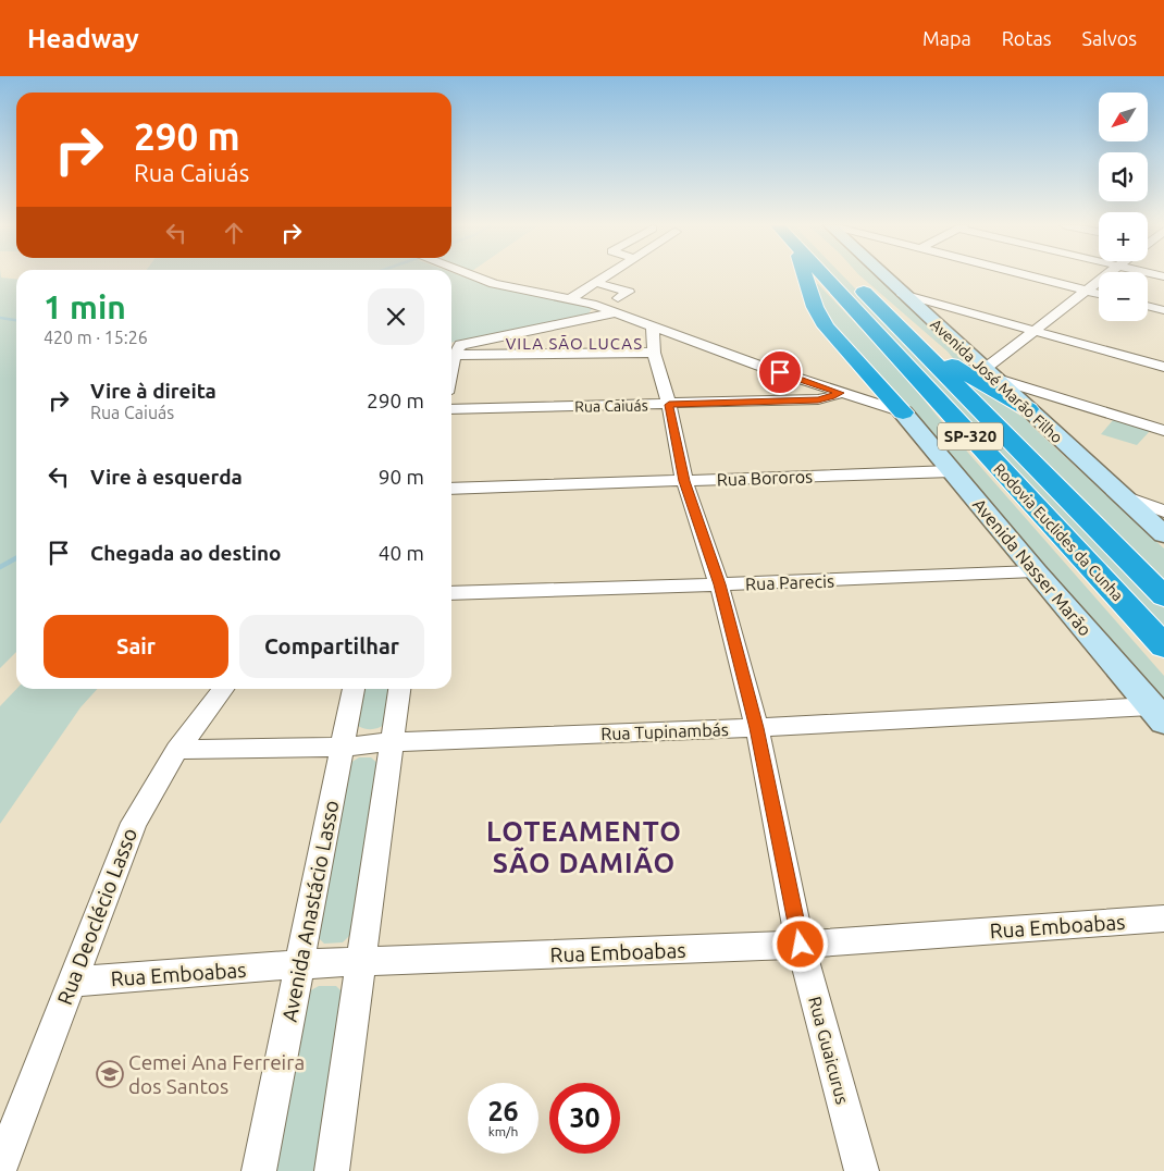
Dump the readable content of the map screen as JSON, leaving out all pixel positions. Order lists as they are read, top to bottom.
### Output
{
  "streets": {
    "highway": ["SP-320", "Rodovia Euclides da Cunha"],
    "main road": ["Avenida José Marão Filho", "Avenida Nasser Marão"],
    "street": [
      "Rua Caiuás",
      "Rua Bororos",
      "Rua Parecis",
      "Rua Tupinambás",
      "Avenida Anastácio Lasso",
      "Rua Deoclécio Lasso",
      "Rua Emboabas",
      "Rua Guaicurus"
    ]
  },
  "crossings": [
    ["Rua Caiuás", "Rua Guaicurus"],
    ["Rua Bororos", "Avenida Nasser Marão"],
    ["Rua Bororos", "Rua Guaicurus"],
    ["Avenida Nasser Marão", "Rua Parecis"],
    ["Avenida Nasser Marão", "Rua Tupinambás"],
    ["Rua Parecis", "Rua Guaicurus"],
    ["Rua Tupinambás", "Avenida Anastácio Lasso"],
    ["Rua Tupinambás", "Rua Deoclécio Lasso"],
    ["Rua Tupinambás", "Rua Guaicurus"],
    ["Avenida Anastácio Lasso", "Rua Emboabas"],
    ["Rua Deoclécio Lasso", "Rua Emboabas"],
    ["Rua Emboabas", "Rua Guaicurus"]
  ],
  "districts": ["VILA SÃO LUCAS", "LOTEAMENTO SÃO DAMIÃO"],
  "places": {
    "school or university": ["Cemei Ana Ferreira dos Santos"]
  },
  "north": "bottom left",
  "page": {
    "header": "Headway",
    "nav": ["Mapa", "Rotas", "Salvos"],
    "map_buttons": ["+", "−"],
    "turn": ["290 m", "Rua Caiuás"],
    "heading": ["1 min", "420 m · 15:26"],
    "list": [
      {
        "name": "Vire à direita",
        "note": "Rua Caiuás",
        "value": "290 m"
      },
      {
        "name": "Vire à esquerda",
        "value": "90 m"
      },
      {
        "name": "Chegada ao destino",
        "value": "40 m"
      }
    ],
    "buttons": ["Sair", "Compartilhar"],
    "speed": "26 km/h",
    "limit": "30"
  }
}
